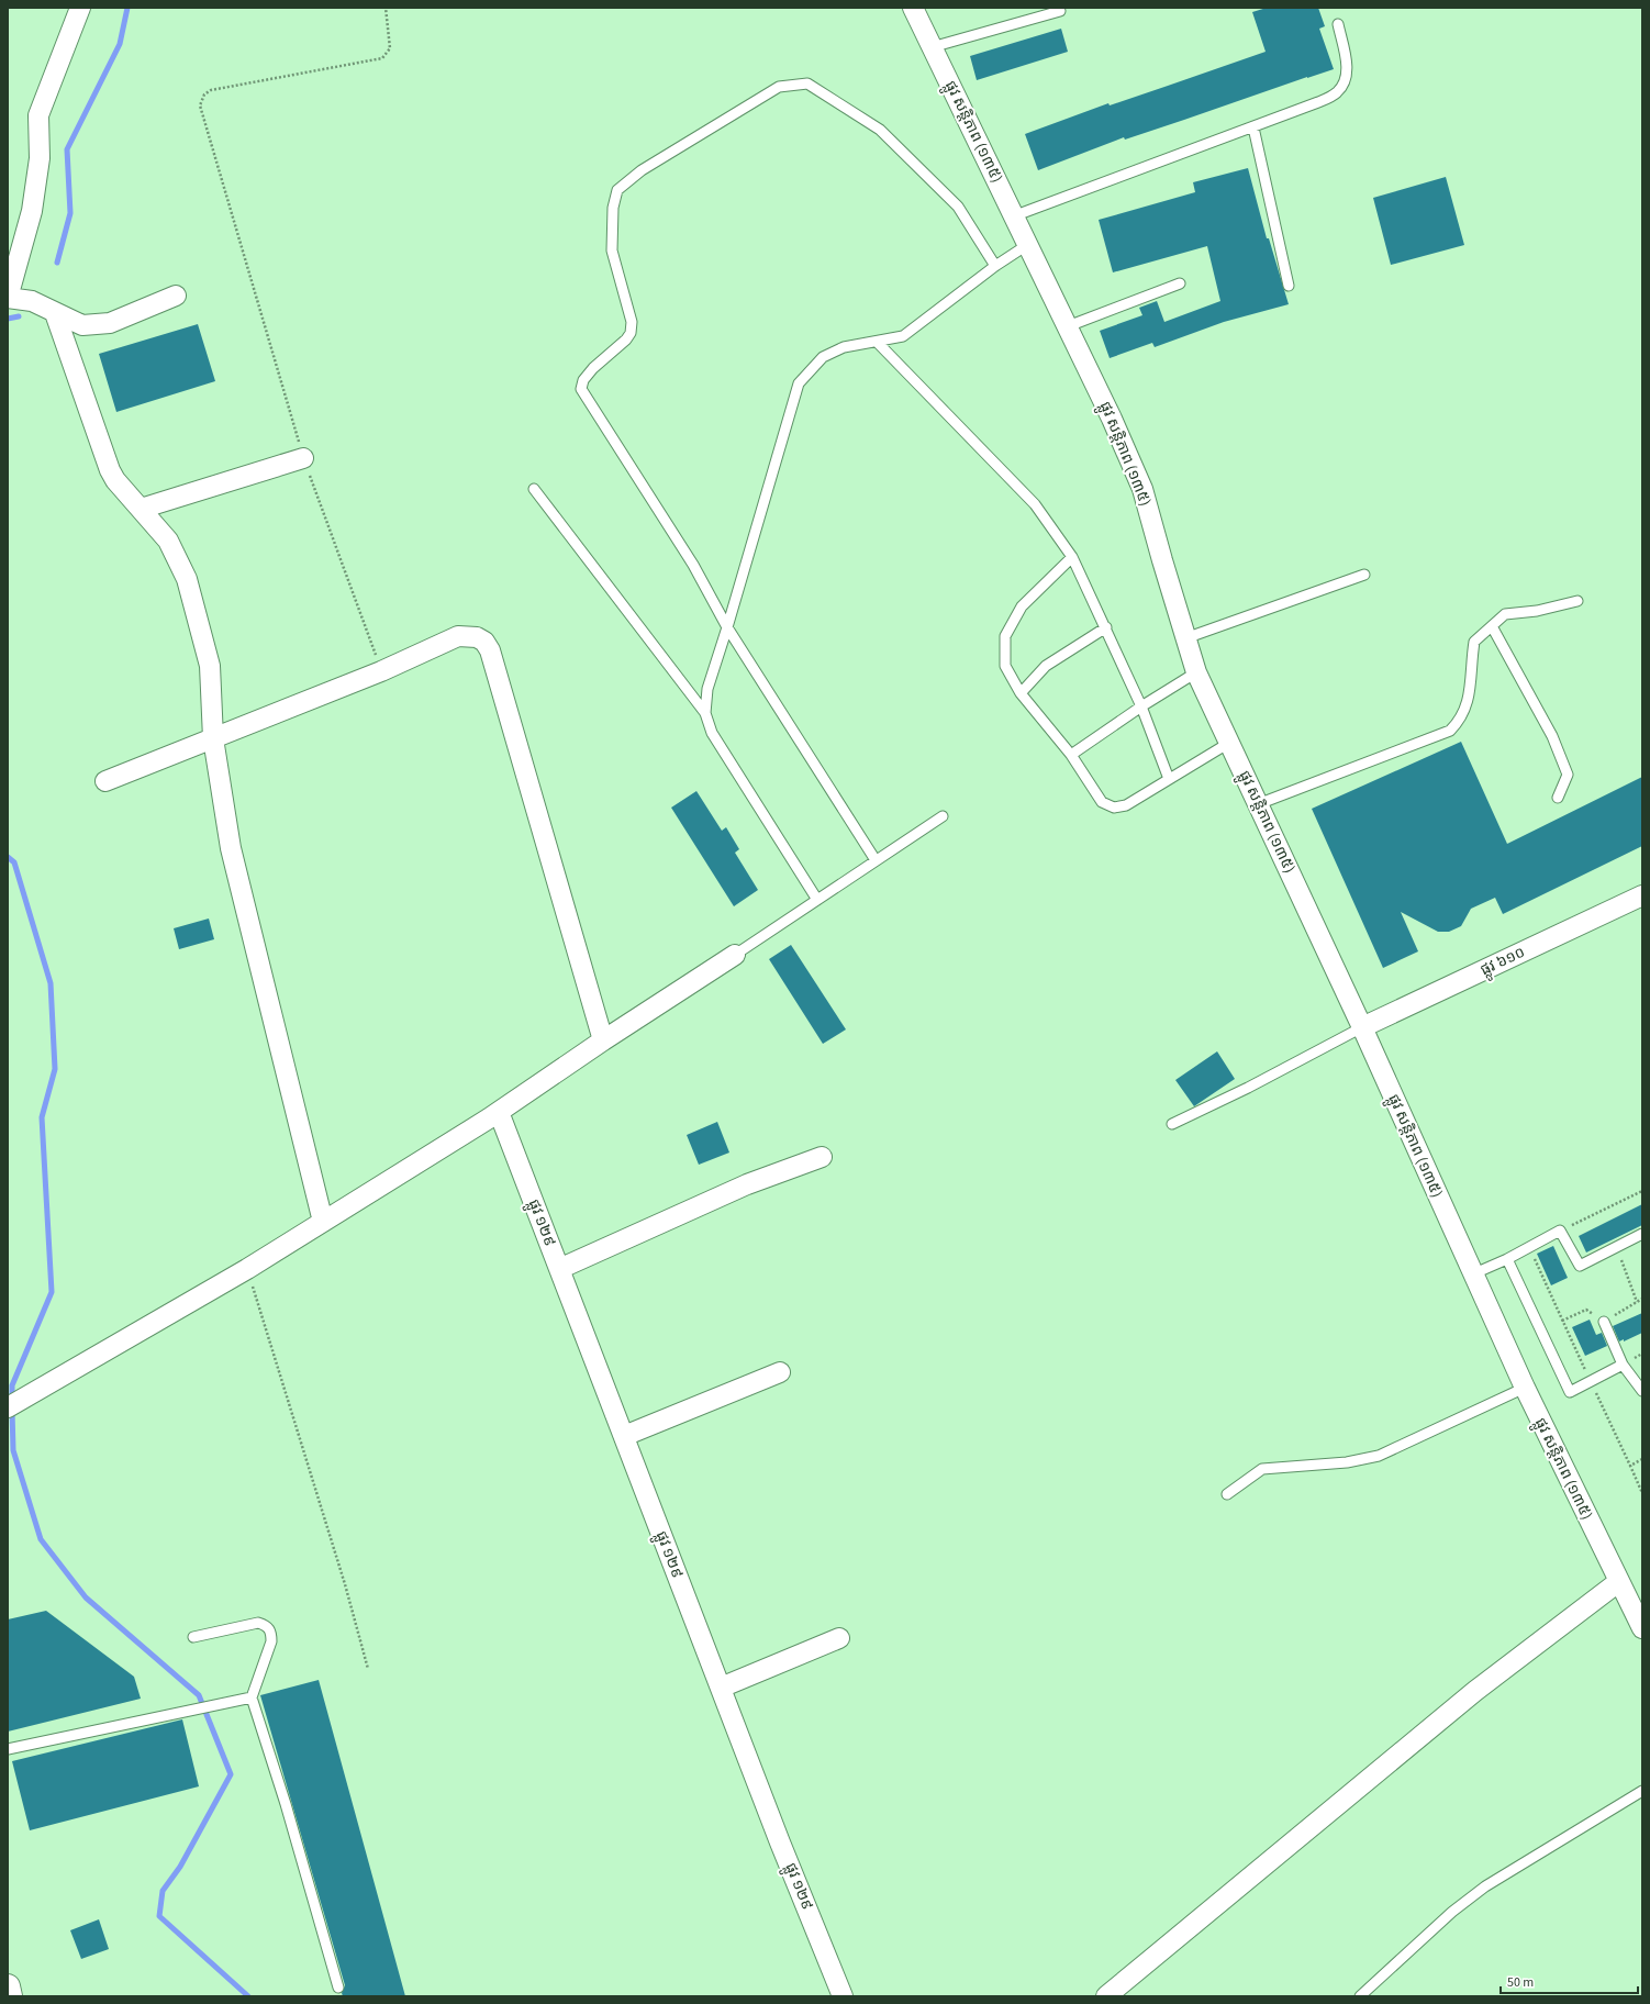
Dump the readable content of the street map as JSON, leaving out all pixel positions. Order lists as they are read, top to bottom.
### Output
{
  "streets": {
    "street": ["ផ្លូវ សន្តិភាព (១៣៥)", "ផ្លូវ ៦១០", "ផ្លូវ ១២៩"]
  },
  "crossings": [
    ["ផ្លូវ សន្តិភាព (១៣៥)", "ផ្លូវ ៦១០"]
  ],
  "scale_bar": "50 m"
}
